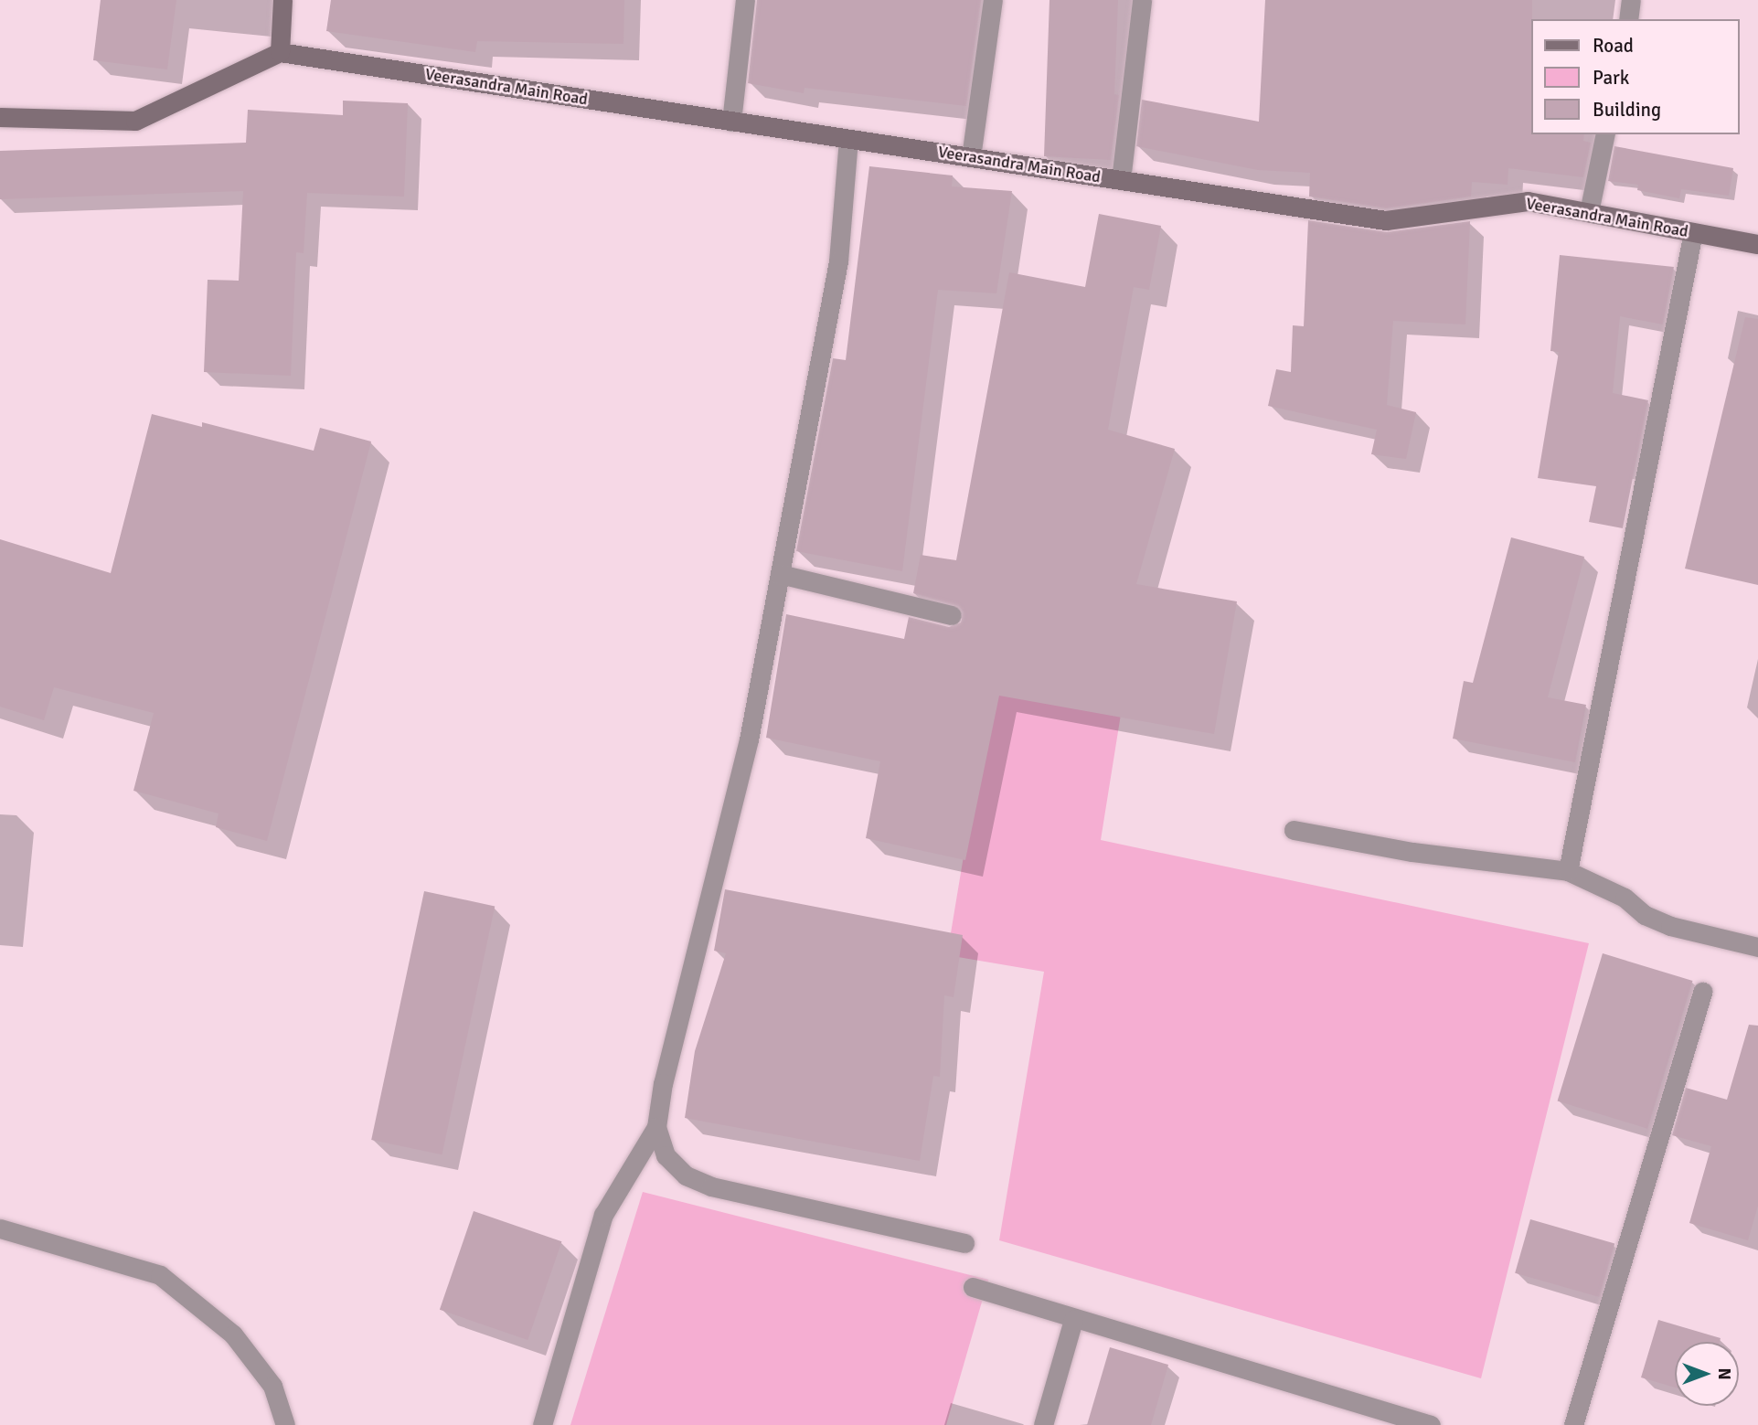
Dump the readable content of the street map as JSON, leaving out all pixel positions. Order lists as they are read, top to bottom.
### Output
{
  "streets": {
    "street": ["Veerasandra Main Road"]
  },
  "legend": ["Road", "Park", "Building"],
  "north": "right"
}
